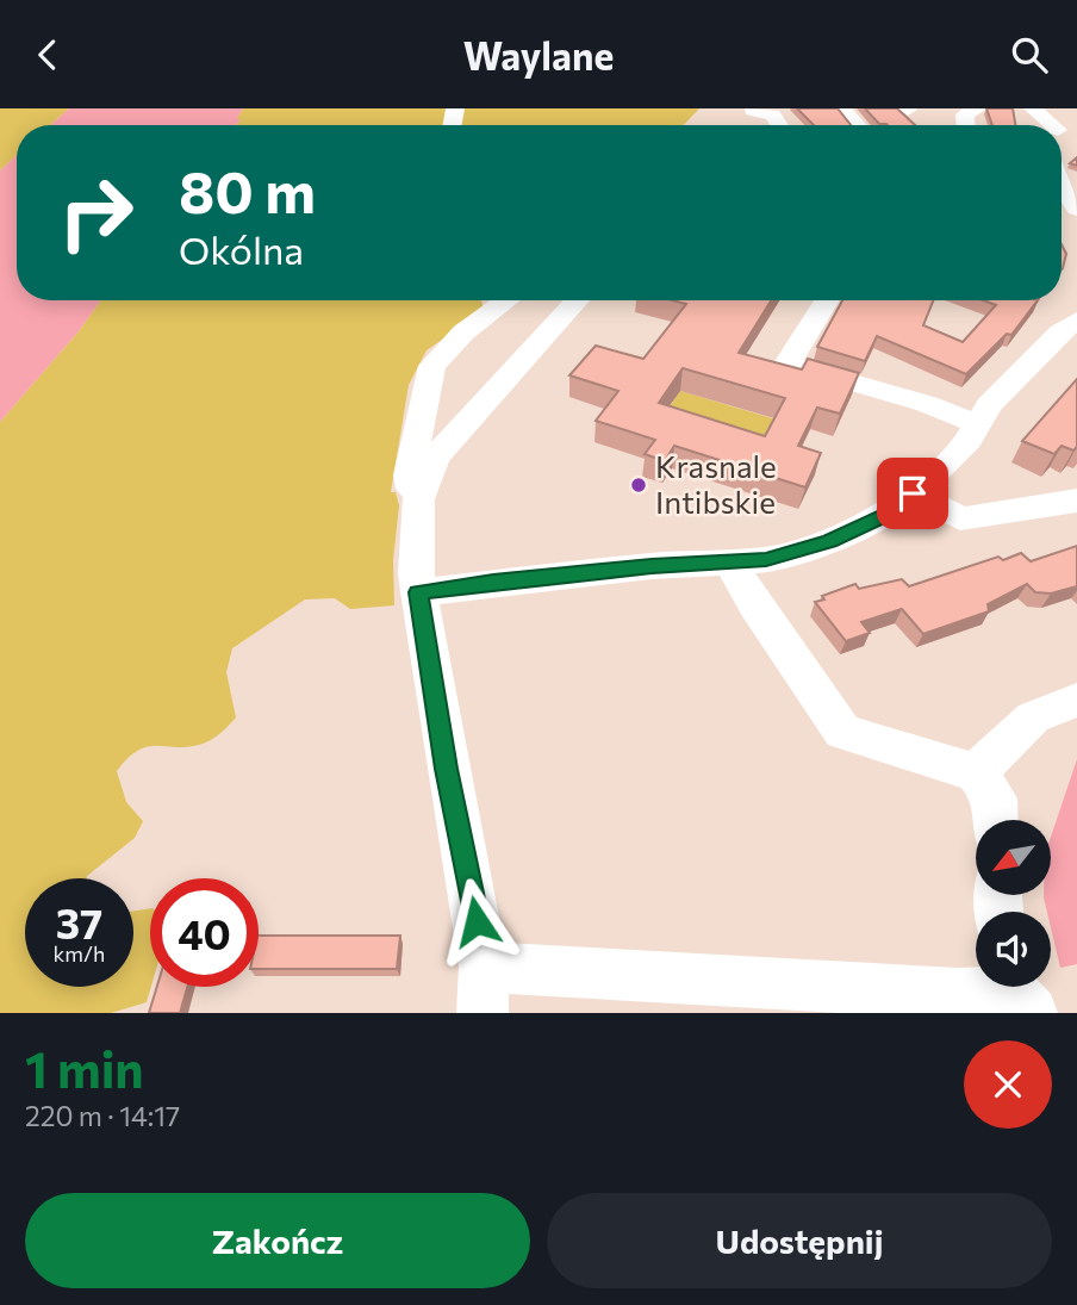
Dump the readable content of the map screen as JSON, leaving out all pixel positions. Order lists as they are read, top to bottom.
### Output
{
  "places": ["Krasnale Intibskie"],
  "north": "bottom left",
  "page": {
    "header": "Waylane",
    "turn": ["80 m", "Okólna"],
    "speed": "37 km/h",
    "limit": "40",
    "heading": ["1 min", "220 m · 14:17"],
    "buttons": ["Zakończ", "Udostępnij"]
  }
}
